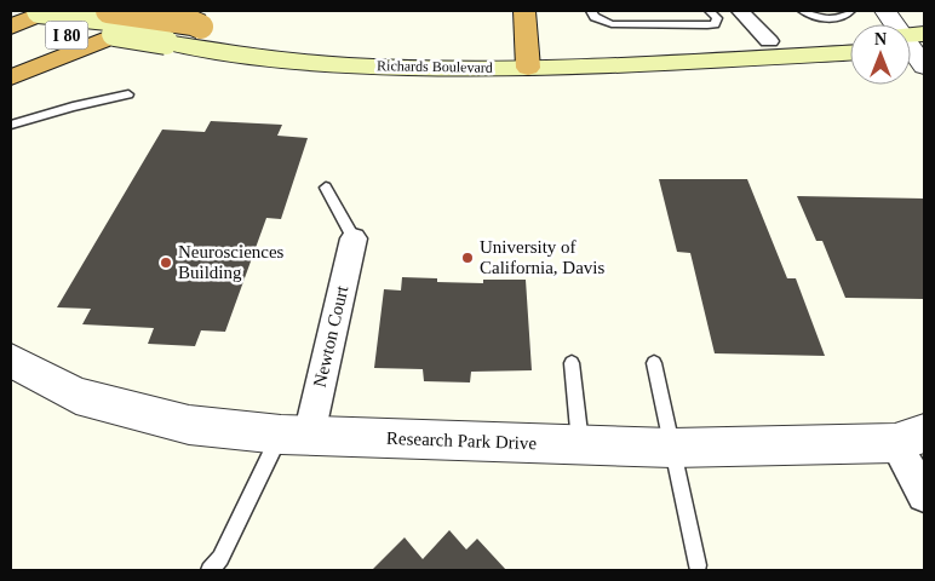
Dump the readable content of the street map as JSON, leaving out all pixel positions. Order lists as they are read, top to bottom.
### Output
{
  "streets": {
    "highway": ["I 80"],
    "main road": ["Richards Boulevard"],
    "street": ["Newton Court", "Research Park Drive"]
  },
  "crossings": [
    ["Newton Court", "Research Park Drive"]
  ],
  "places": ["University of California, Davis", "Neurosciences Building"],
  "north": "top"
}
